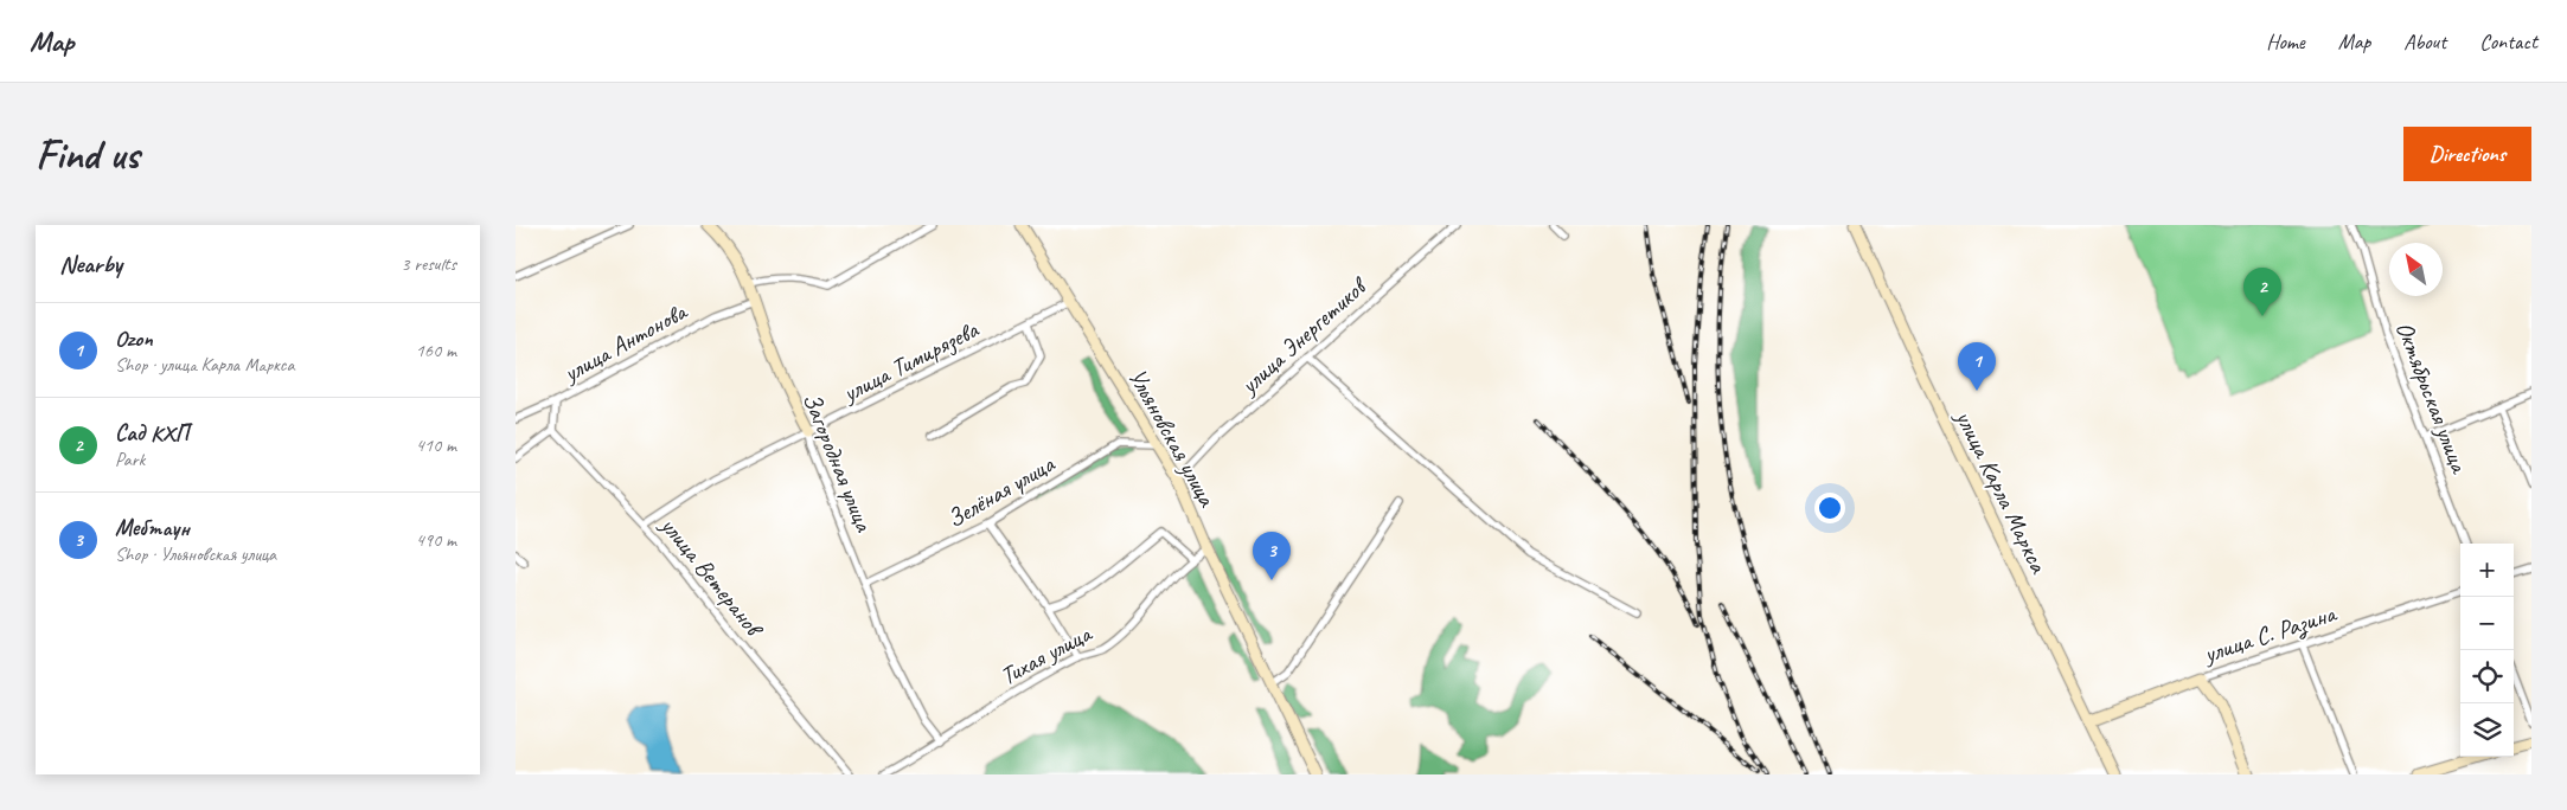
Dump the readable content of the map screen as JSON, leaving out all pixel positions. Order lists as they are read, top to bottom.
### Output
{
  "streets": {
    "street": [
      "улица Энергетиков",
      "улица Антонова",
      "улица Тимирязева",
      "Октябрьская улица",
      "Ульяновская улица",
      "Загородная улица",
      "Зелёная улица",
      "улица Карла Маркса",
      "улица Ветеранов",
      "улица С. Разина",
      "Тихая улица"
    ]
  },
  "crossings": [
    ["улица Энергетиков", "Ульяновская улица"],
    ["улица Антонова", "Загородная улица"],
    ["улица Тимирязева", "Ульяновская улица"],
    ["улица Тимирязева", "Загородная улица"],
    ["улица Тимирязева", "улица Ветеранов"],
    ["Ульяновская улица", "Зелёная улица"],
    ["Ульяновская улица", "Тихая улица"],
    ["Загородная улица", "Зелёная улица"],
    ["Загородная улица", "Тихая улица"],
    ["улица Карла Маркса", "улица С. Разина"]
  ],
  "north": "top left",
  "page": {
    "header": "Map",
    "nav": [
      "Home",
      "Map",
      "About",
      "Contact"
    ],
    "buttons": "Directions",
    "title": "Find us",
    "heading": ["Nearby", "3 results"],
    "pins": ["2", "1", "3"],
    "list": [
      {
        "mark": "1",
        "name": "Ozon",
        "note": "Shop · улица Карла Маркса",
        "value": "160 m"
      },
      {
        "mark": "2",
        "name": "Сад КХП",
        "note": "Park",
        "value": "410 m"
      },
      {
        "mark": "3",
        "name": "Мебтаун",
        "note": "Shop · Ульяновская улица",
        "value": "490 m"
      }
    ],
    "map_buttons": ["+", "−"]
  }
}
